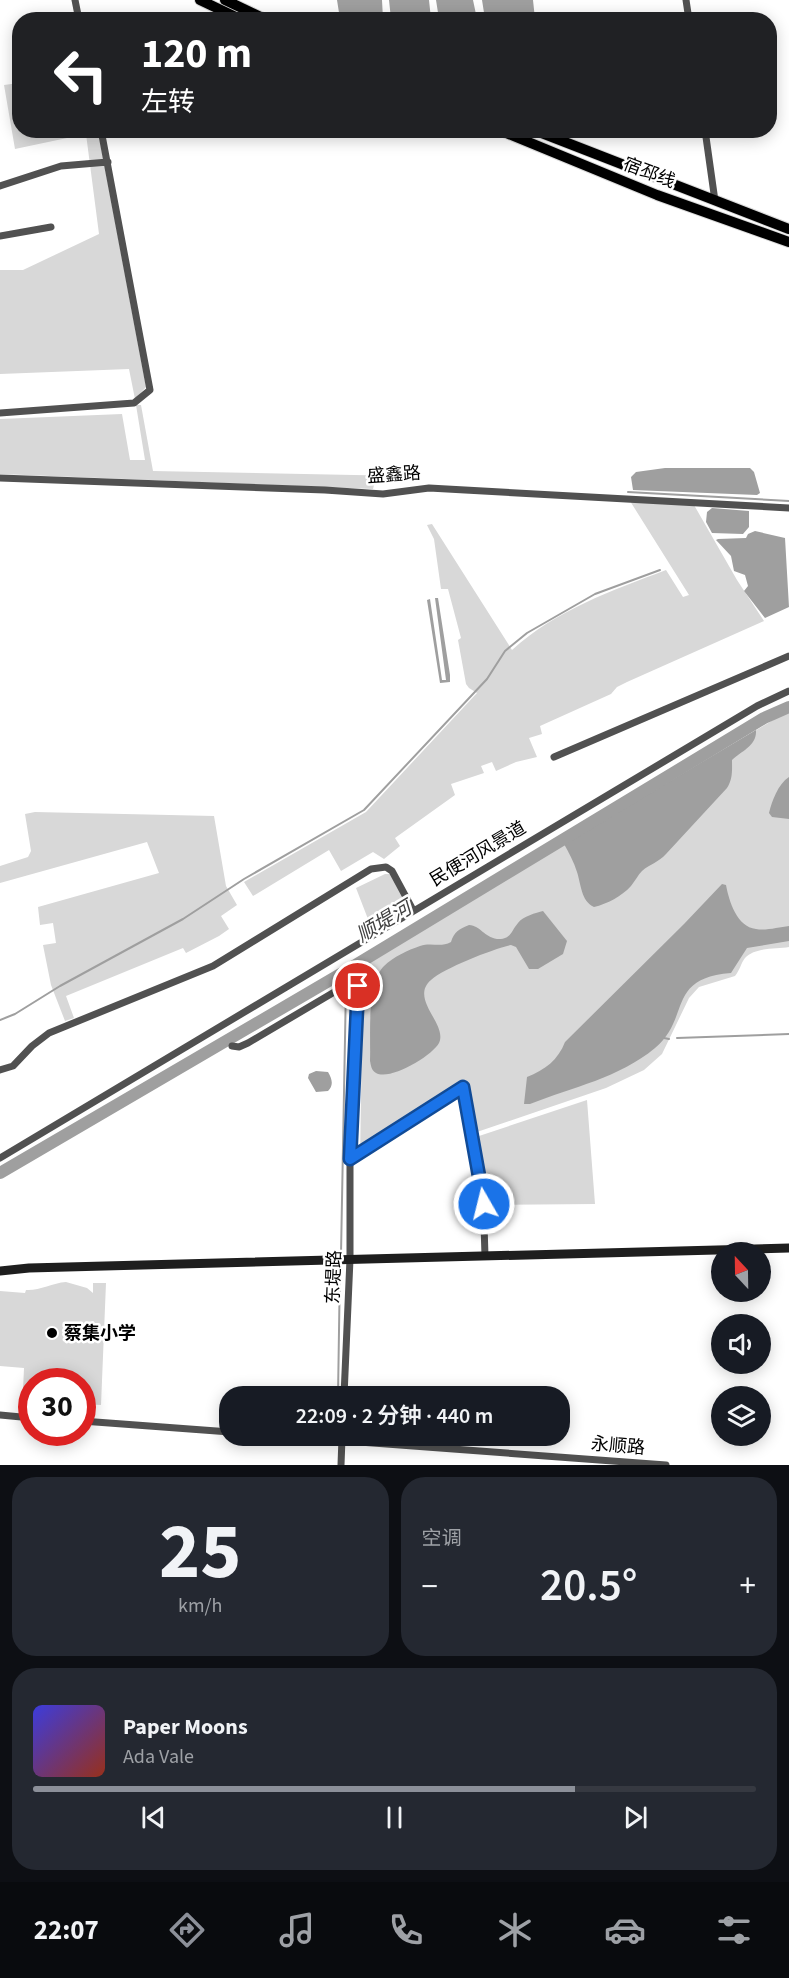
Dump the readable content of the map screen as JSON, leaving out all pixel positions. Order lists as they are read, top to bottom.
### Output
{
  "streets": {
    "main road": ["宿邳线"],
    "street": [
      "盛鑫路",
      "民便河风景道",
      "东堤路",
      "永顺路"
    ]
  },
  "water": ["顺堤河"],
  "places": ["蔡集小学"],
  "north": "top",
  "page": {
    "turn": ["120 m", "左转"],
    "limit": "30",
    "trip": "22:09 · 2 分钟 · 440 m",
    "tile": [
      ["25", "km/h"],
      "空调"
    ],
    "heat": ["−", "20.5°", "+"],
    "song": ["Paper Moons", "Ada Vale"],
    "tabs": "22:07"
  }
}
